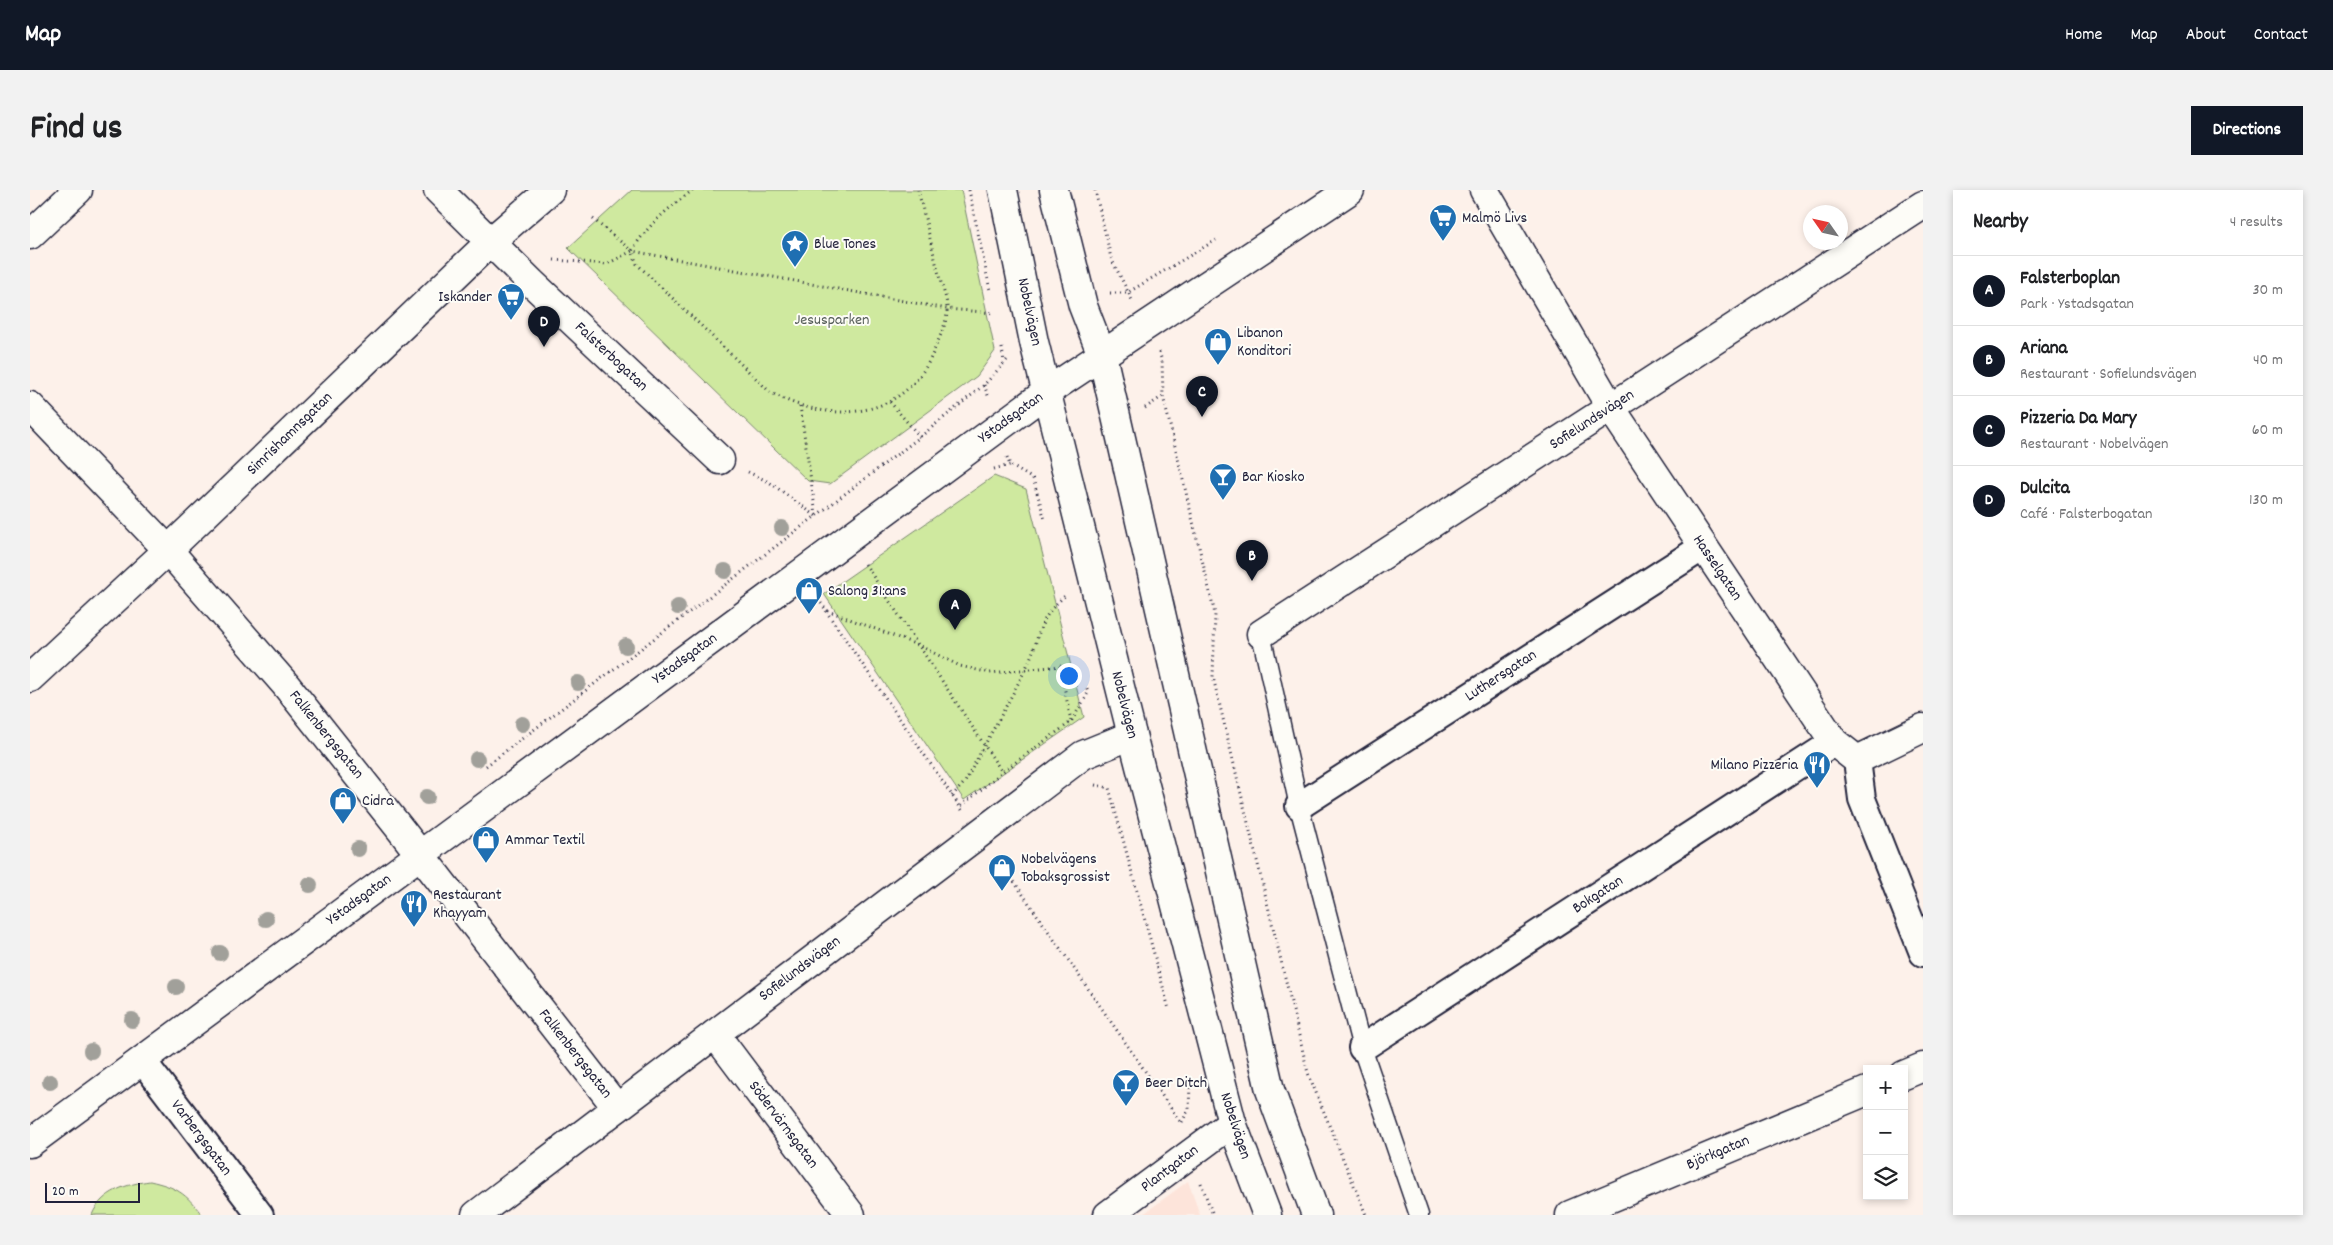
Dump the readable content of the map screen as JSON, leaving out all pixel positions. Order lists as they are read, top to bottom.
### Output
{
  "streets": {
    "street": [
      "Nobelvägen",
      "Falsterbogatan",
      "Ystadsgatan",
      "Sofielundsvägen",
      "Simrishamnsgatan",
      "Hasselgatan",
      "Luthersgatan",
      "Falkenbergsgatan",
      "Bokgatan",
      "Södervärnsgatan",
      "Varbergsgatan",
      "Björkgatan",
      "Plantgatan"
    ]
  },
  "crossings": [
    ["Nobelvägen", "Ystadsgatan"],
    ["Nobelvägen", "Sofielundsvägen"],
    ["Nobelvägen", "Plantgatan"],
    ["Falsterbogatan", "Simrishamnsgatan"],
    ["Ystadsgatan", "Falkenbergsgatan"],
    ["Ystadsgatan", "Varbergsgatan"],
    ["Sofielundsvägen", "Hasselgatan"],
    ["Sofielundsvägen", "Falkenbergsgatan"],
    ["Sofielundsvägen", "Södervärnsgatan"],
    ["Simrishamnsgatan", "Falkenbergsgatan"],
    ["Hasselgatan", "Luthersgatan"],
    ["Hasselgatan", "Bokgatan"]
  ],
  "parks": ["Jesusparken"],
  "places": {
    "supermarket": ["Malmö Livs", "Iskander"],
    "place": ["Blue Tones"],
    "shop": [
      "Libanon Konditori",
      "Salong 31:ans",
      "Cidra",
      "Ammar Textil",
      "Nobelvägens Tobaksgrossist"
    ],
    "bar": ["Bar Kiosko", "Beer Ditch"],
    "restaurant": ["Milano Pizzeria", "Restaurant Khayyam"]
  },
  "scale_bar": "20 m",
  "north": "top left",
  "page": {
    "header": "Map",
    "nav": [
      "Home",
      "Map",
      "About",
      "Contact"
    ],
    "title": "Find us",
    "buttons": "Directions",
    "heading": ["Nearby", "4 results"],
    "list": [
      {
        "mark": "A",
        "name": "Falsterboplan",
        "note": "Park · Ystadsgatan",
        "value": "30 m"
      },
      {
        "mark": "B",
        "name": "Ariana",
        "note": "Restaurant · Sofielundsvägen",
        "value": "40 m"
      },
      {
        "mark": "C",
        "name": "Pizzeria Da Mary",
        "note": "Restaurant · Nobelvägen",
        "value": "60 m"
      },
      {
        "mark": "D",
        "name": "Dulcita",
        "note": "Café · Falsterbogatan",
        "value": "130 m"
      }
    ],
    "pins": [
      "D",
      "C",
      "B",
      "A"
    ],
    "map_buttons": ["+", "−"],
    "scale": "20 m"
  }
}
